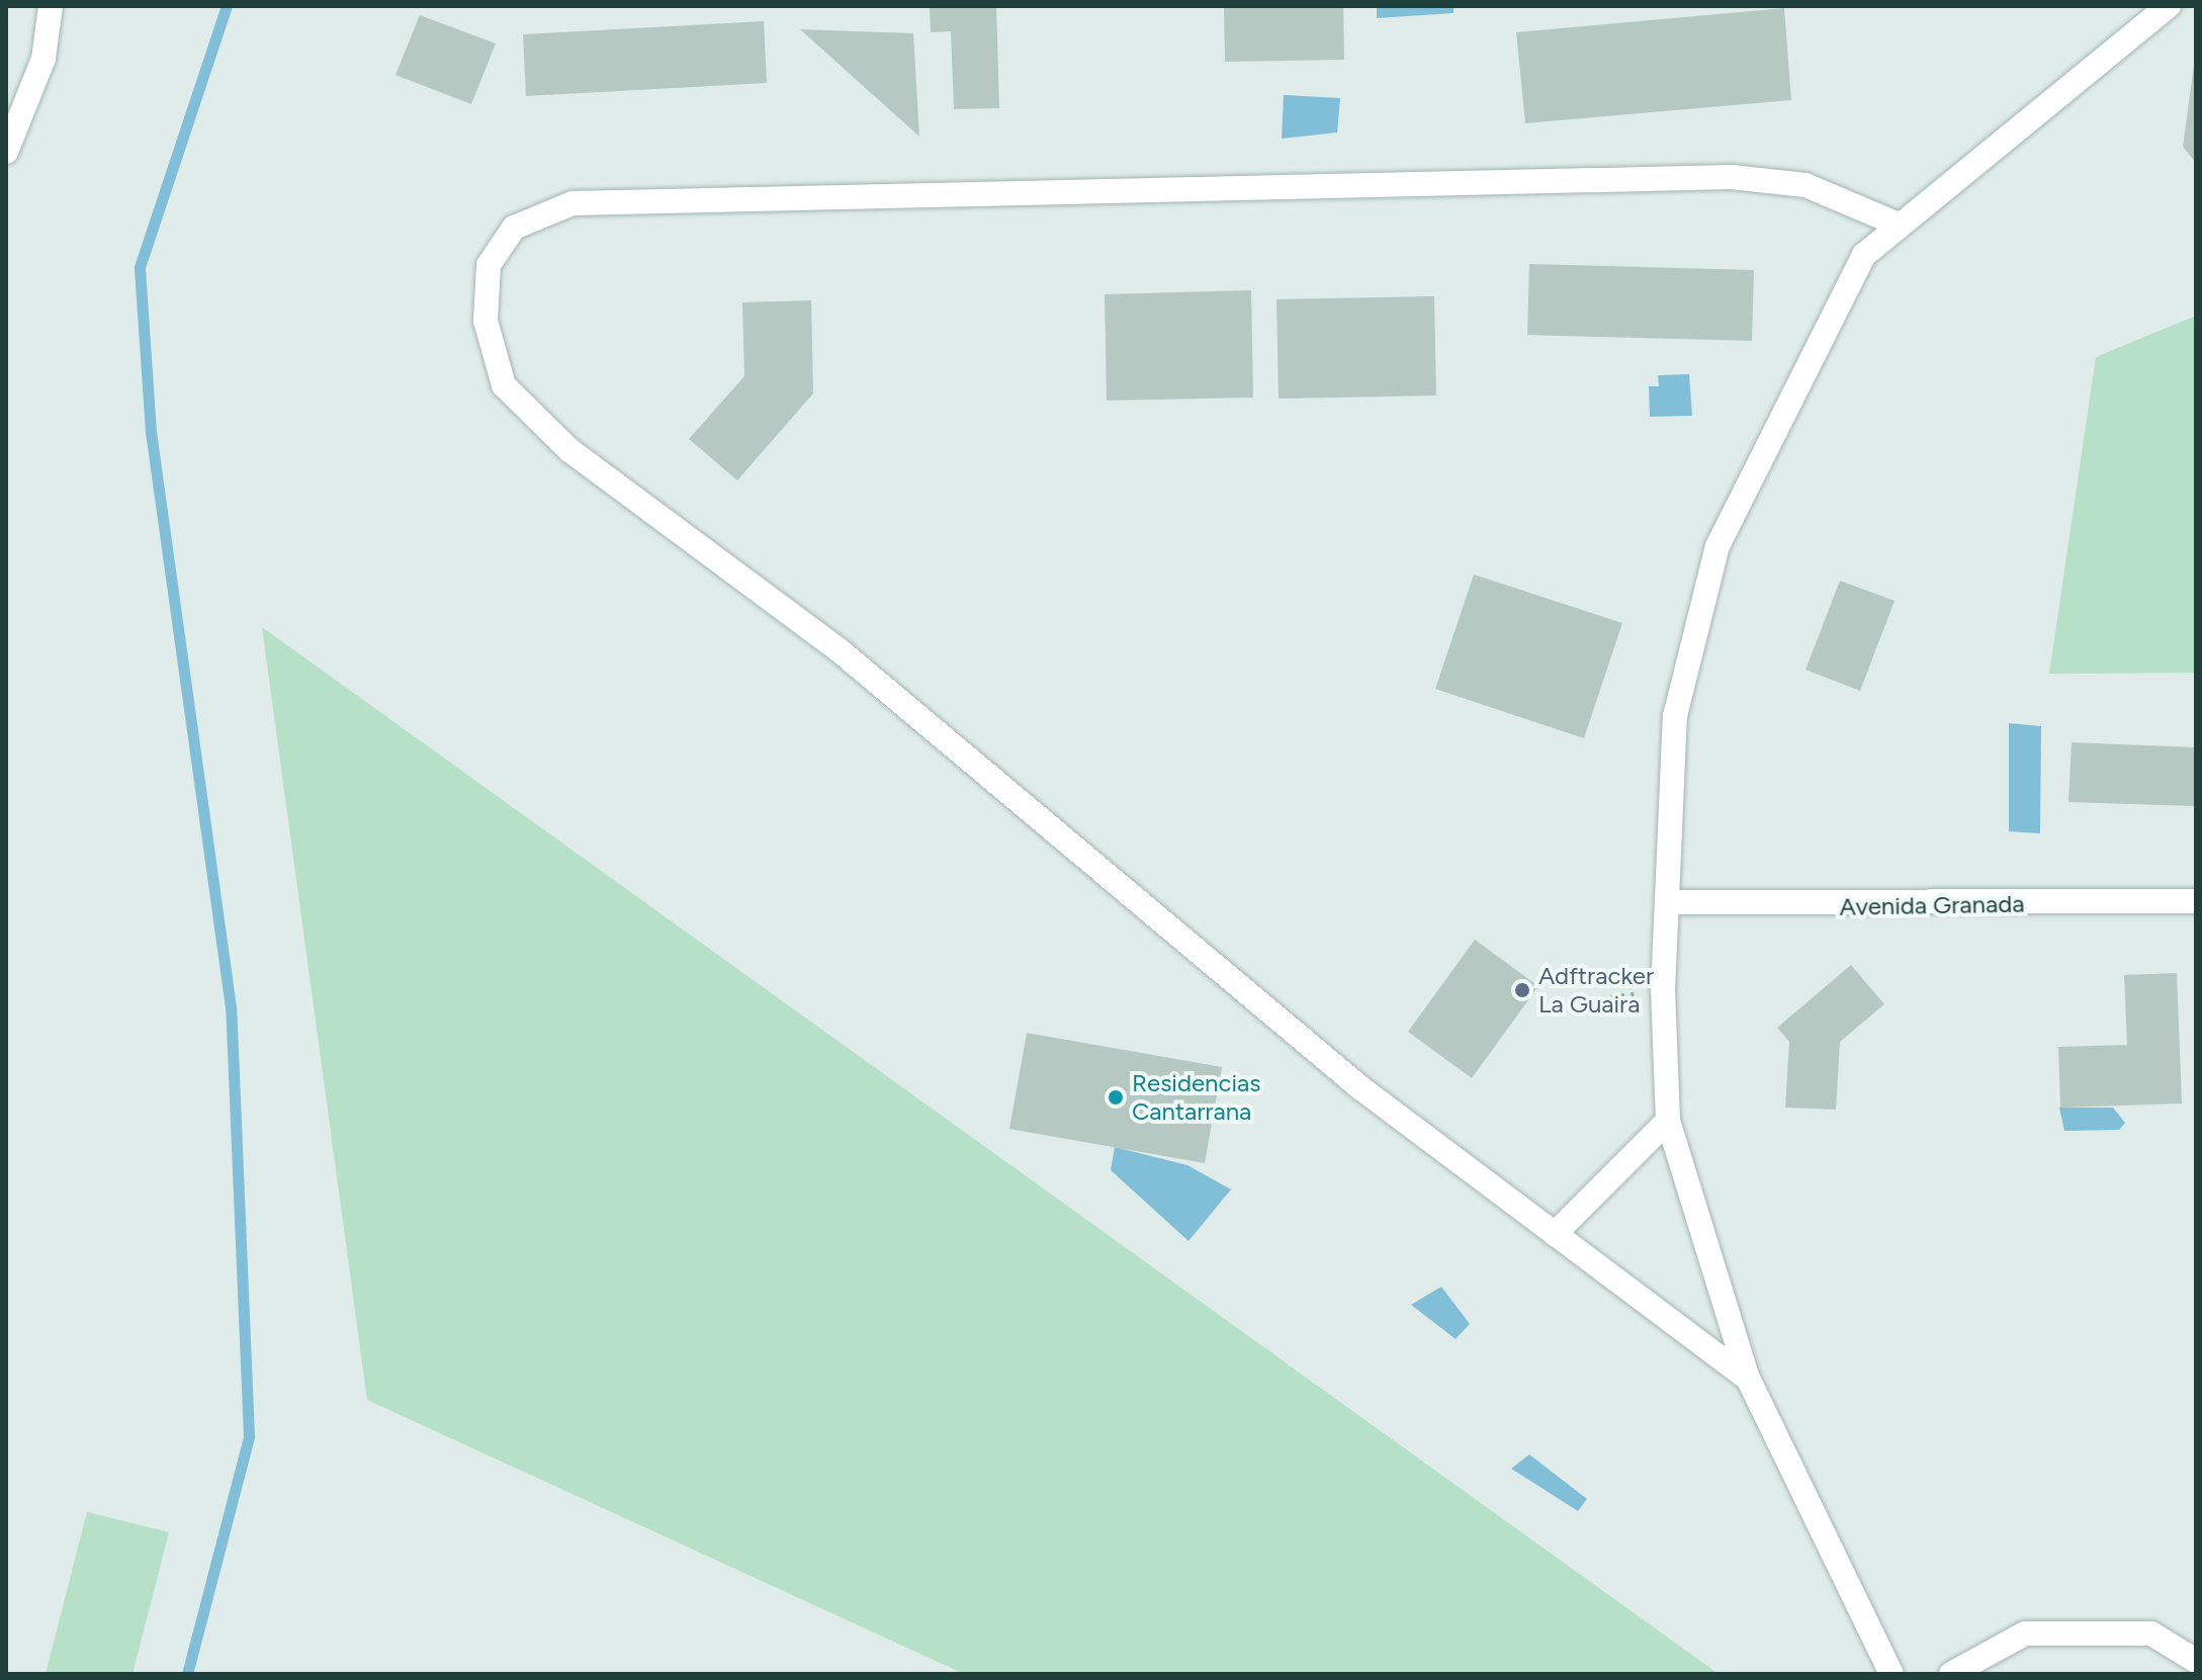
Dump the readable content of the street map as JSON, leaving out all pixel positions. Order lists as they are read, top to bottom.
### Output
{
  "streets": {
    "street": ["Avenida Granada"]
  },
  "places": ["Adftracker La Guaira", "Residencias Cantarrana"]
}
